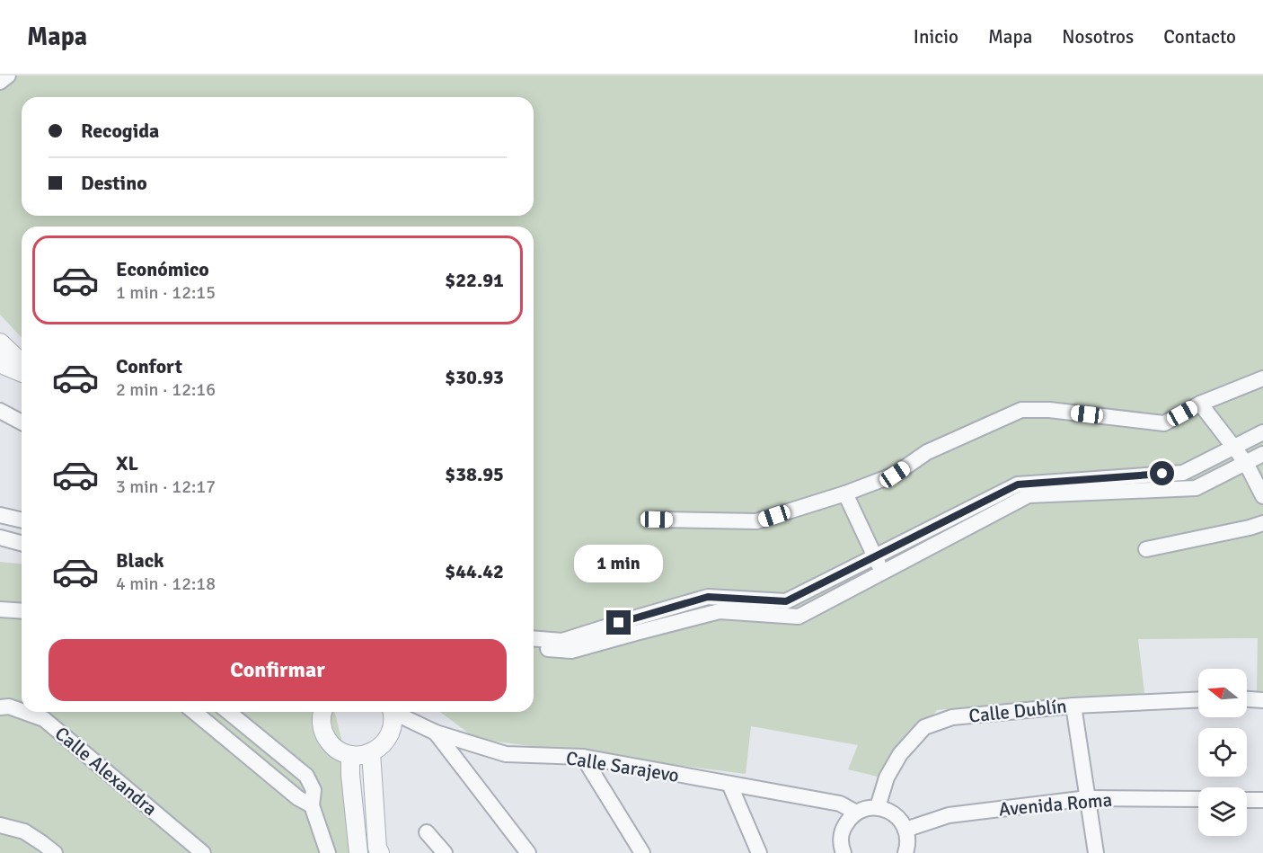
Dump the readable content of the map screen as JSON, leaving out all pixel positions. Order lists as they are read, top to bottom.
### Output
{
  "streets": {
    "street": [
      "Calle Dublín",
      "Calle Sarajevo",
      "Calle Alexandra",
      "Avenida Roma"
    ]
  },
  "north": "left",
  "page": {
    "header": "Mapa",
    "nav": [
      "Inicio",
      "Mapa",
      "Nosotros",
      "Contacto"
    ],
    "banner": ["Recogida", "Destino"],
    "list": [
      {
        "name": "Económico",
        "note": "1 min · 12:15",
        "value": "$22.91"
      },
      {
        "name": "Confort",
        "note": "2 min · 12:16",
        "value": "$30.93"
      },
      {
        "name": "XL",
        "note": "3 min · 12:17",
        "value": "$38.95"
      },
      {
        "name": "Black",
        "note": "4 min · 12:18",
        "value": "$44.42"
      }
    ],
    "bubble": "1 min",
    "buttons": "Confirmar"
  }
}
